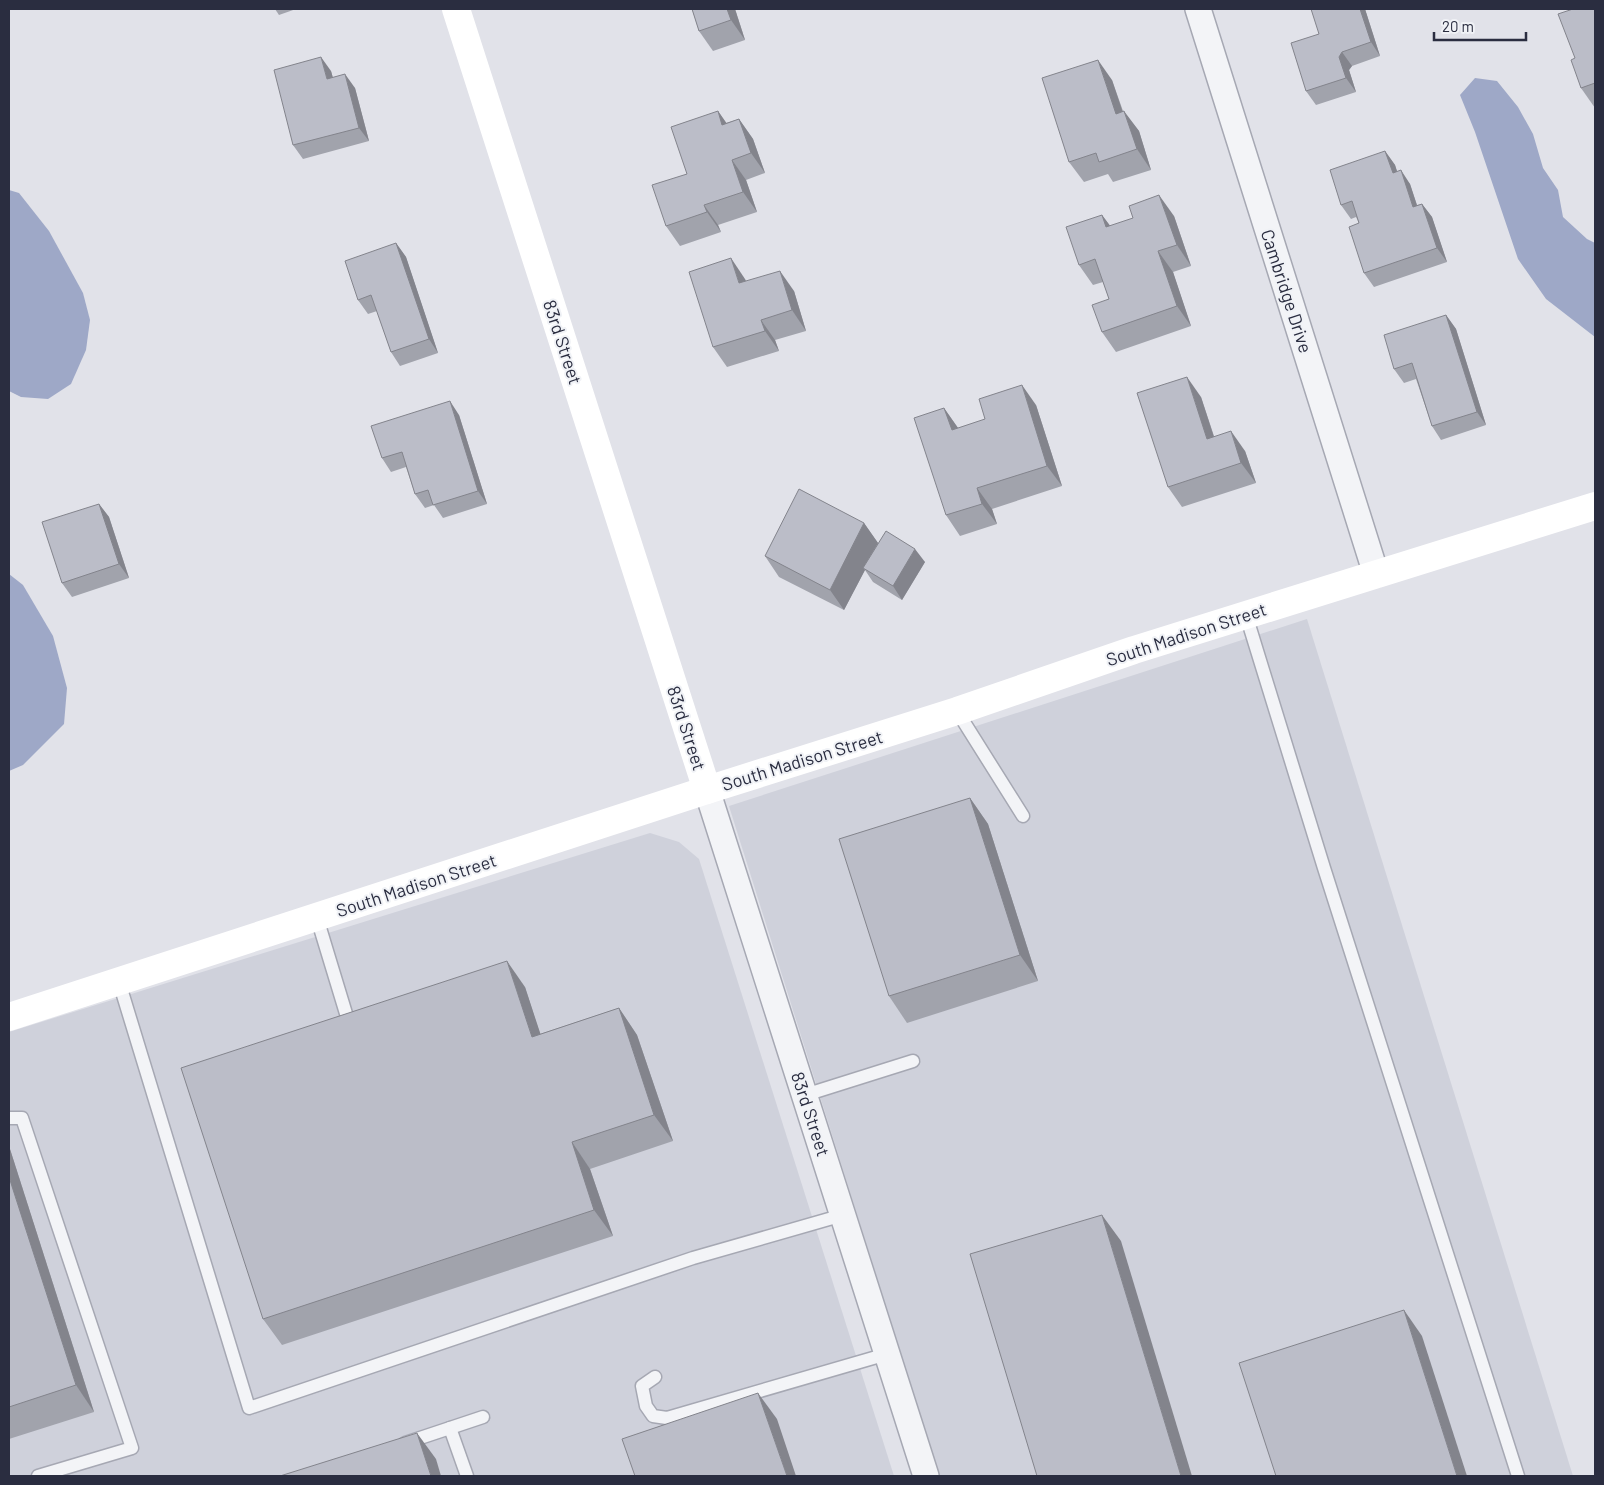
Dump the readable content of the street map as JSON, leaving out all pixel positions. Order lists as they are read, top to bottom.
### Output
{
  "streets": {
    "street": ["Cambridge Drive", "83rd Street", "South Madison Street"]
  },
  "crossings": [
    ["Cambridge Drive", "South Madison Street"],
    ["83rd Street", "South Madison Street"]
  ],
  "scale_bar": "20 m"
}
